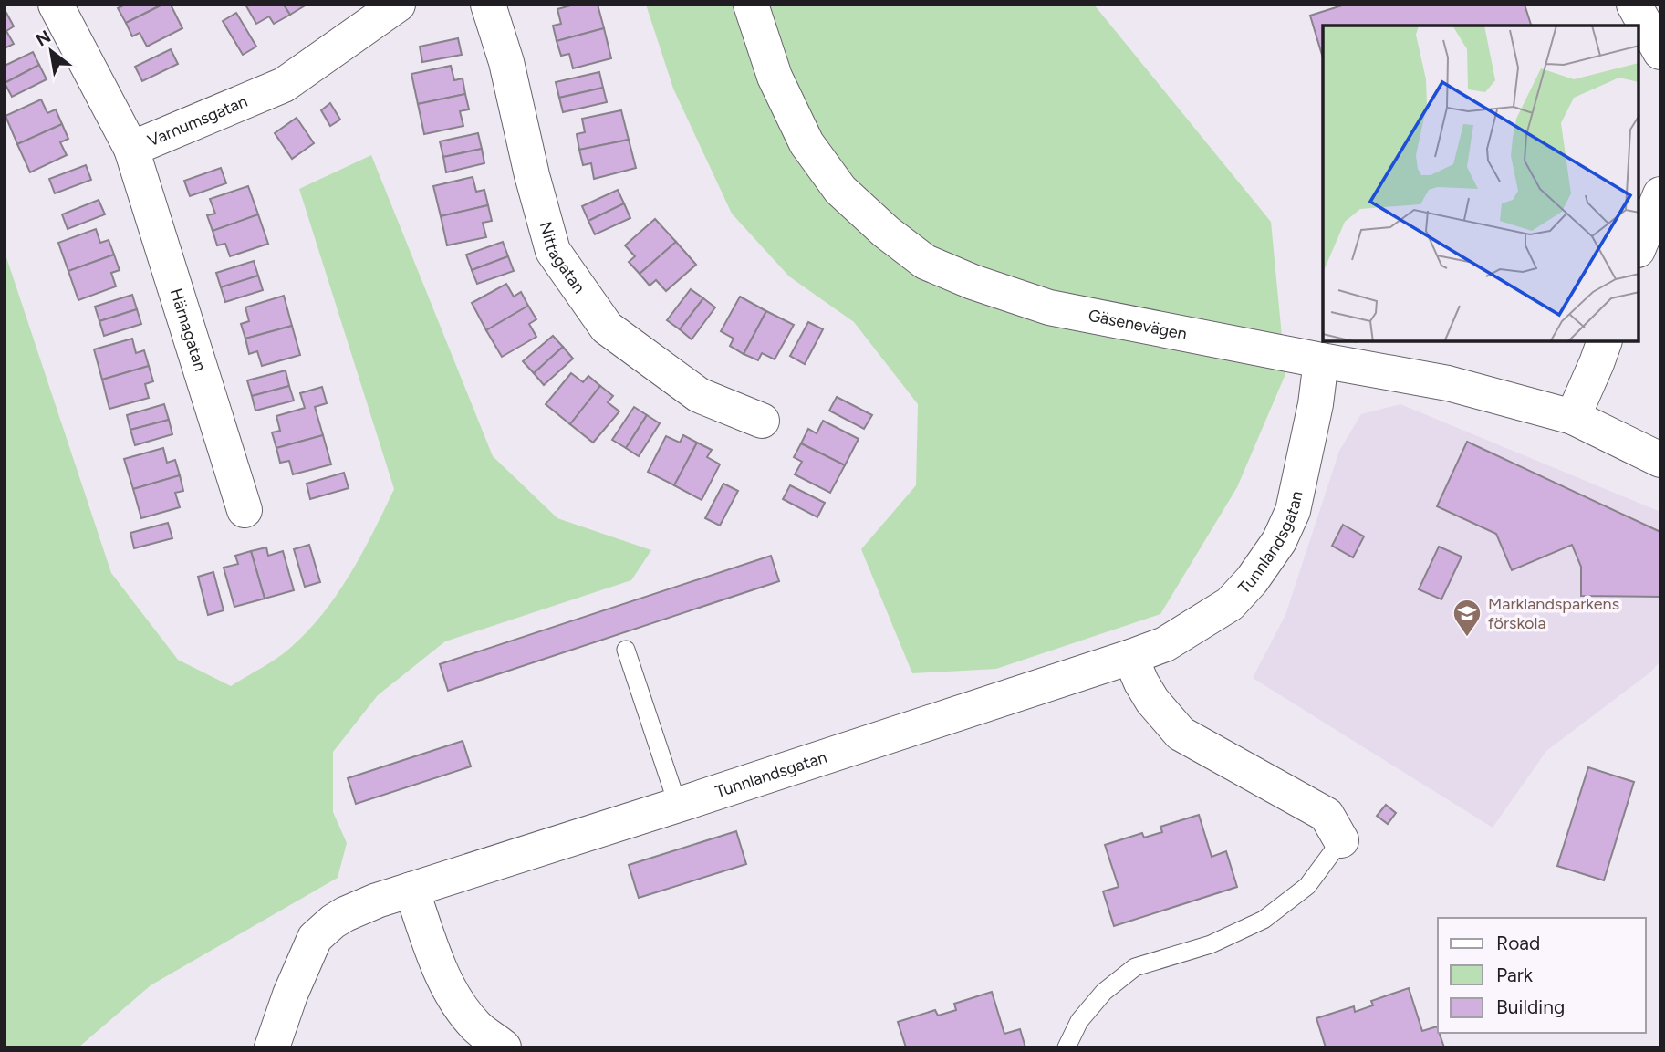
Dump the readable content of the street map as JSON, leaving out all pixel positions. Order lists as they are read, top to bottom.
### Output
{
  "streets": {
    "street": [
      "Varnumsgatan",
      "Nittagatan",
      "Gäsenevägen",
      "Härnagatan",
      "Tunnlandsgatan"
    ]
  },
  "crossings": [
    ["Varnumsgatan", "Härnagatan"],
    ["Gäsenevägen", "Tunnlandsgatan"]
  ],
  "places": {
    "school or university": ["Marklandsparkens förskola"]
  },
  "legend": ["Road", "Park", "Building"],
  "north": "top left"
}
